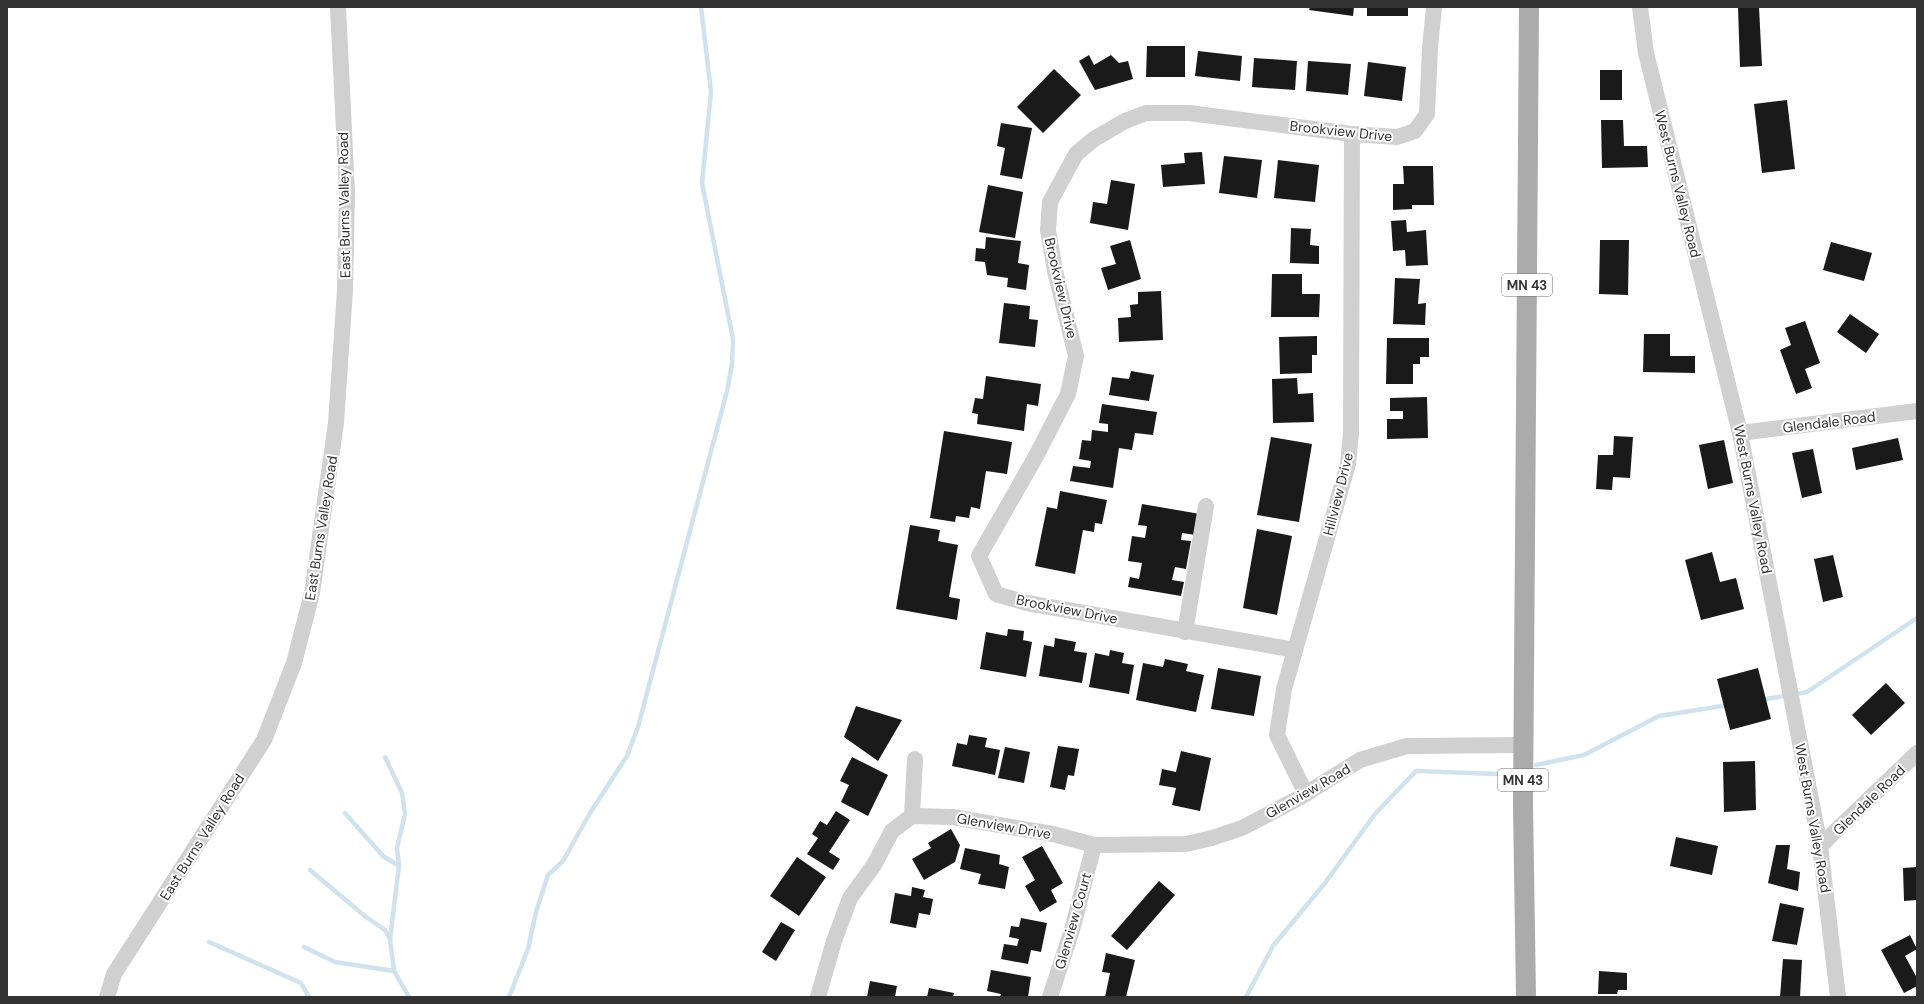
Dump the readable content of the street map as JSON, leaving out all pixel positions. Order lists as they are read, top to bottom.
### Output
{
  "streets": {
    "main road": ["MN 43"],
    "street": [
      "Brookview Drive",
      "West Burns Valley Road",
      "East Burns Valley Road",
      "Glendale Road",
      "Hillview Drive",
      "Glenview Road",
      "Glenview Drive",
      "Glenview Court"
    ]
  },
  "crossings": [
    ["Brookview Drive", "Hillview Drive"],
    ["West Burns Valley Road", "Glendale Road"],
    ["MN 43", "Glenview Road"],
    ["Hillview Drive", "Glenview Road"],
    ["Glenview Road", "Glenview Drive"],
    ["Glenview Road", "Glenview Court"],
    ["Glenview Drive", "Glenview Court"]
  ]
}
